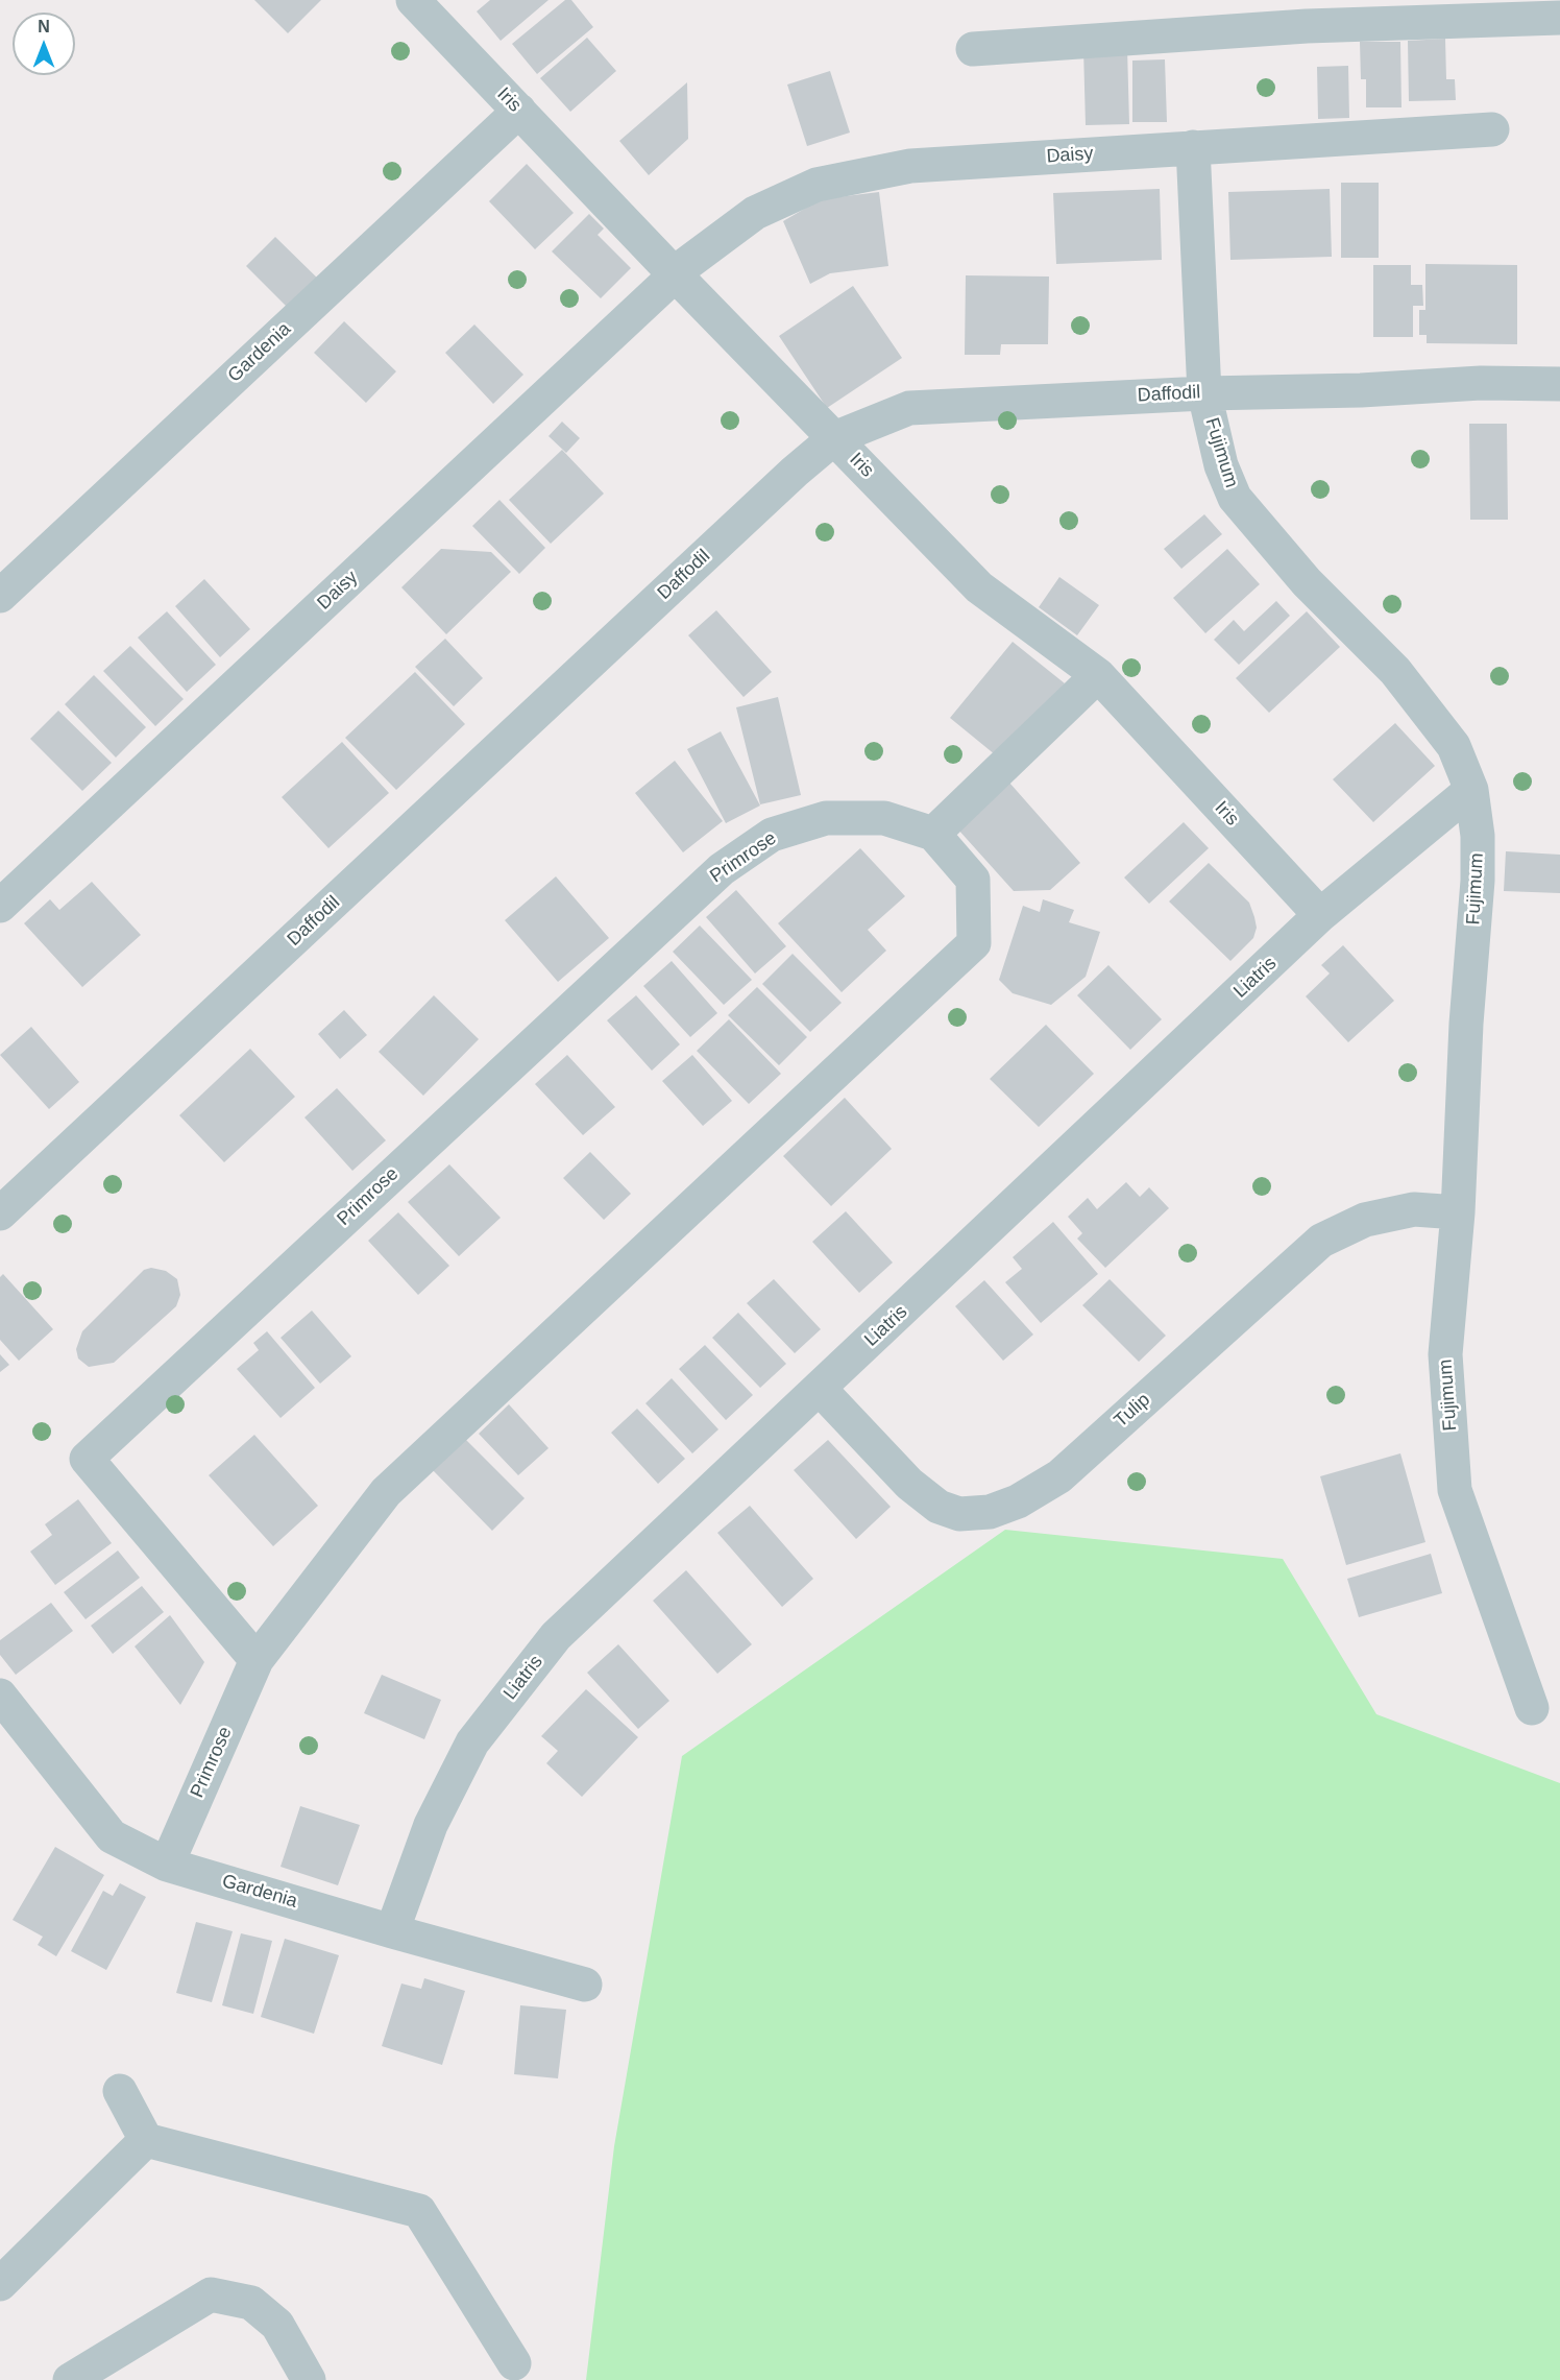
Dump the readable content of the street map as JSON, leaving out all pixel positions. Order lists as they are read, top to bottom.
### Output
{
  "streets": {
    "street": [
      "Iris",
      "Daisy",
      "Gardenia",
      "Daffodil",
      "Fujimum",
      "Primrose",
      "Liatris",
      "Tulip"
    ]
  },
  "crossings": [
    ["Iris", "Daisy"],
    ["Iris", "Gardenia"],
    ["Iris", "Daffodil"],
    ["Iris", "Liatris"],
    ["Daisy", "Fujimum"],
    ["Gardenia", "Primrose"],
    ["Gardenia", "Liatris"],
    ["Daffodil", "Fujimum"],
    ["Fujimum", "Liatris"],
    ["Fujimum", "Tulip"],
    ["Liatris", "Tulip"]
  ],
  "north": "top"
}
